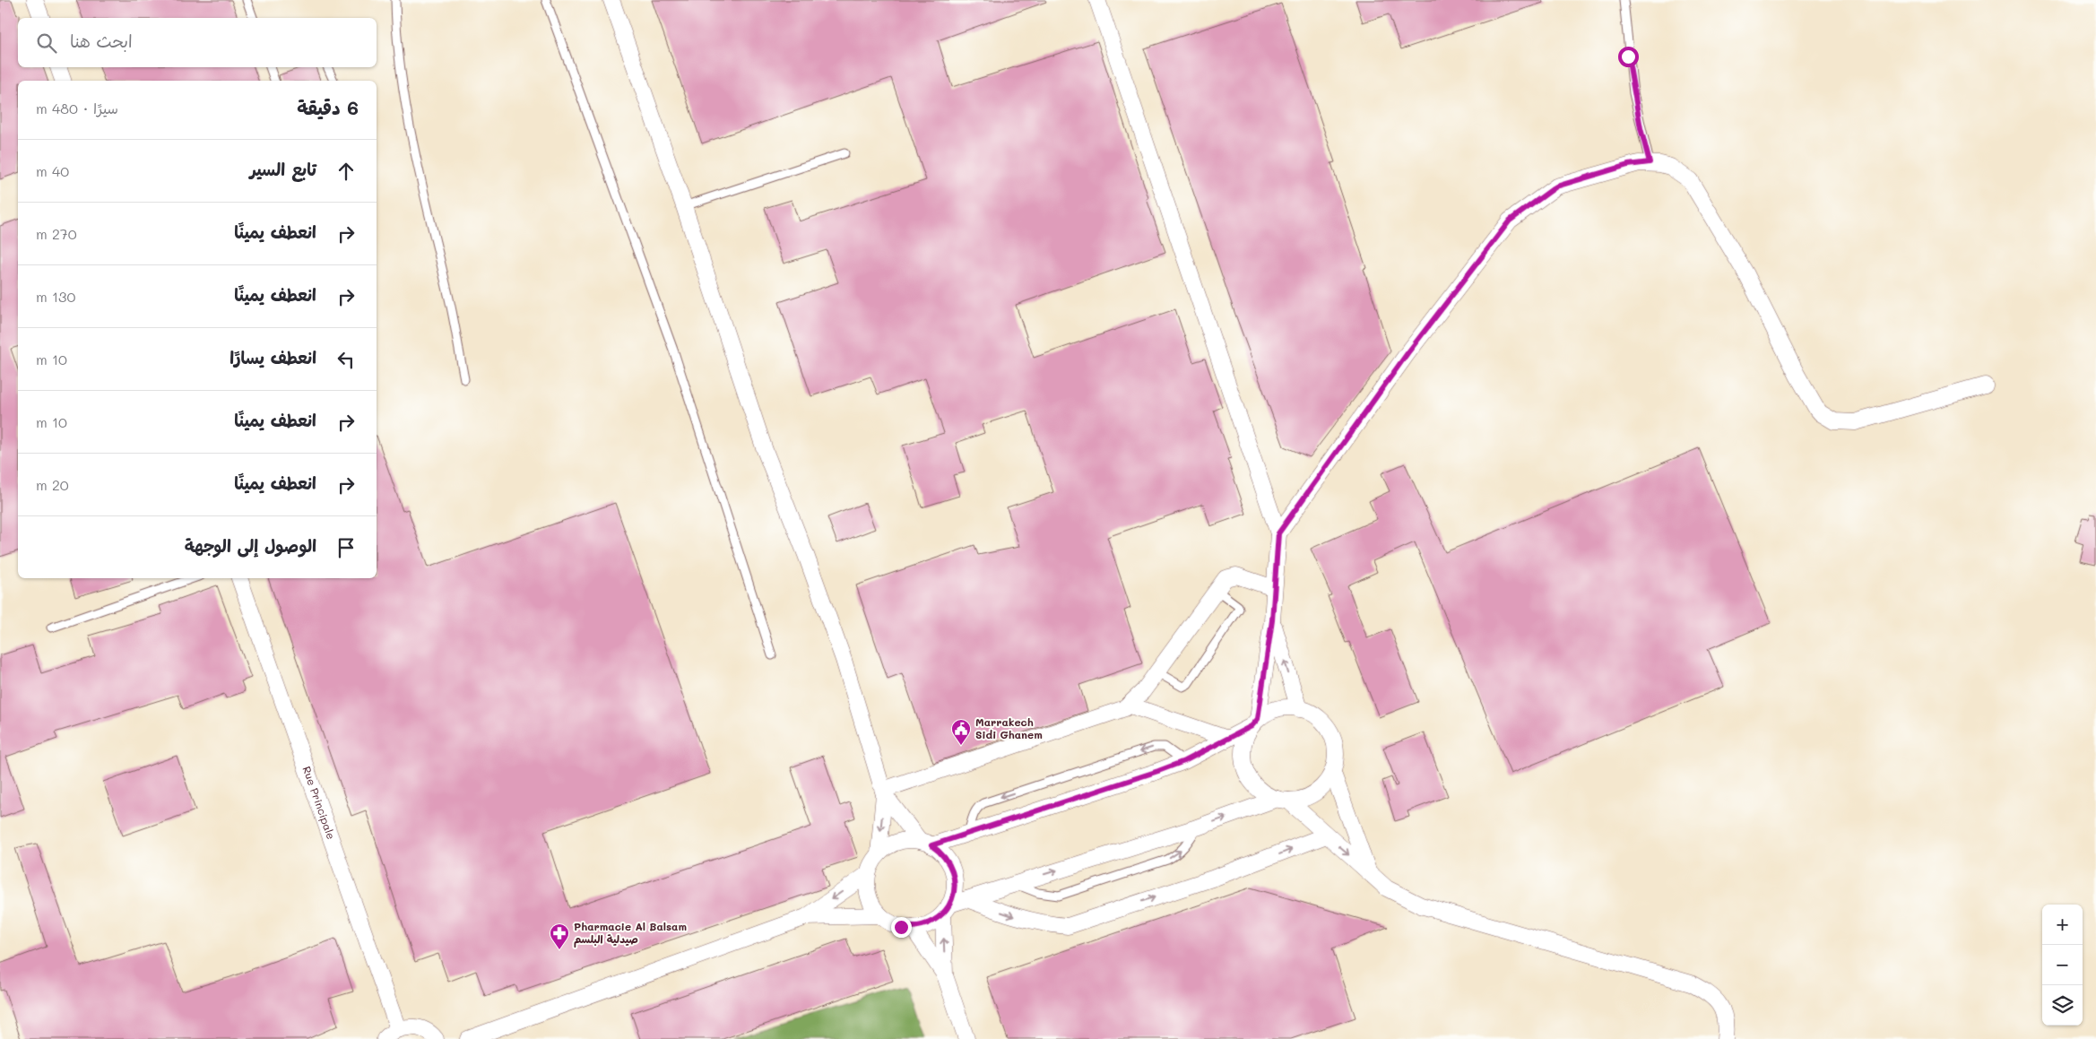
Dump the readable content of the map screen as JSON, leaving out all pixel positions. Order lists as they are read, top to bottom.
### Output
{
  "streets": {
    "street": ["Rue Principale"]
  },
  "places": {
    "public building": ["Marrakech Sidi Ghanem"],
    "pharmacy": ["Pharmacie Al Balsam صيدلية البلسم"]
  },
  "page": {
    "search": "ابحث هنا",
    "heading": ["6 دقيقة", "سيرًا · 480 m"],
    "list": [
      ["تابع السير", "40 m"],
      ["انعطف يمينًا", "270 m"],
      ["انعطف يمينًا", "130 m"],
      ["انعطف يسارًا", "10 m"],
      ["انعطف يمينًا", "10 m"],
      ["انعطف يمينًا", "20 m"],
      "الوصول إلى الوجهة"
    ],
    "map_buttons": ["+", "−"]
  }
}
